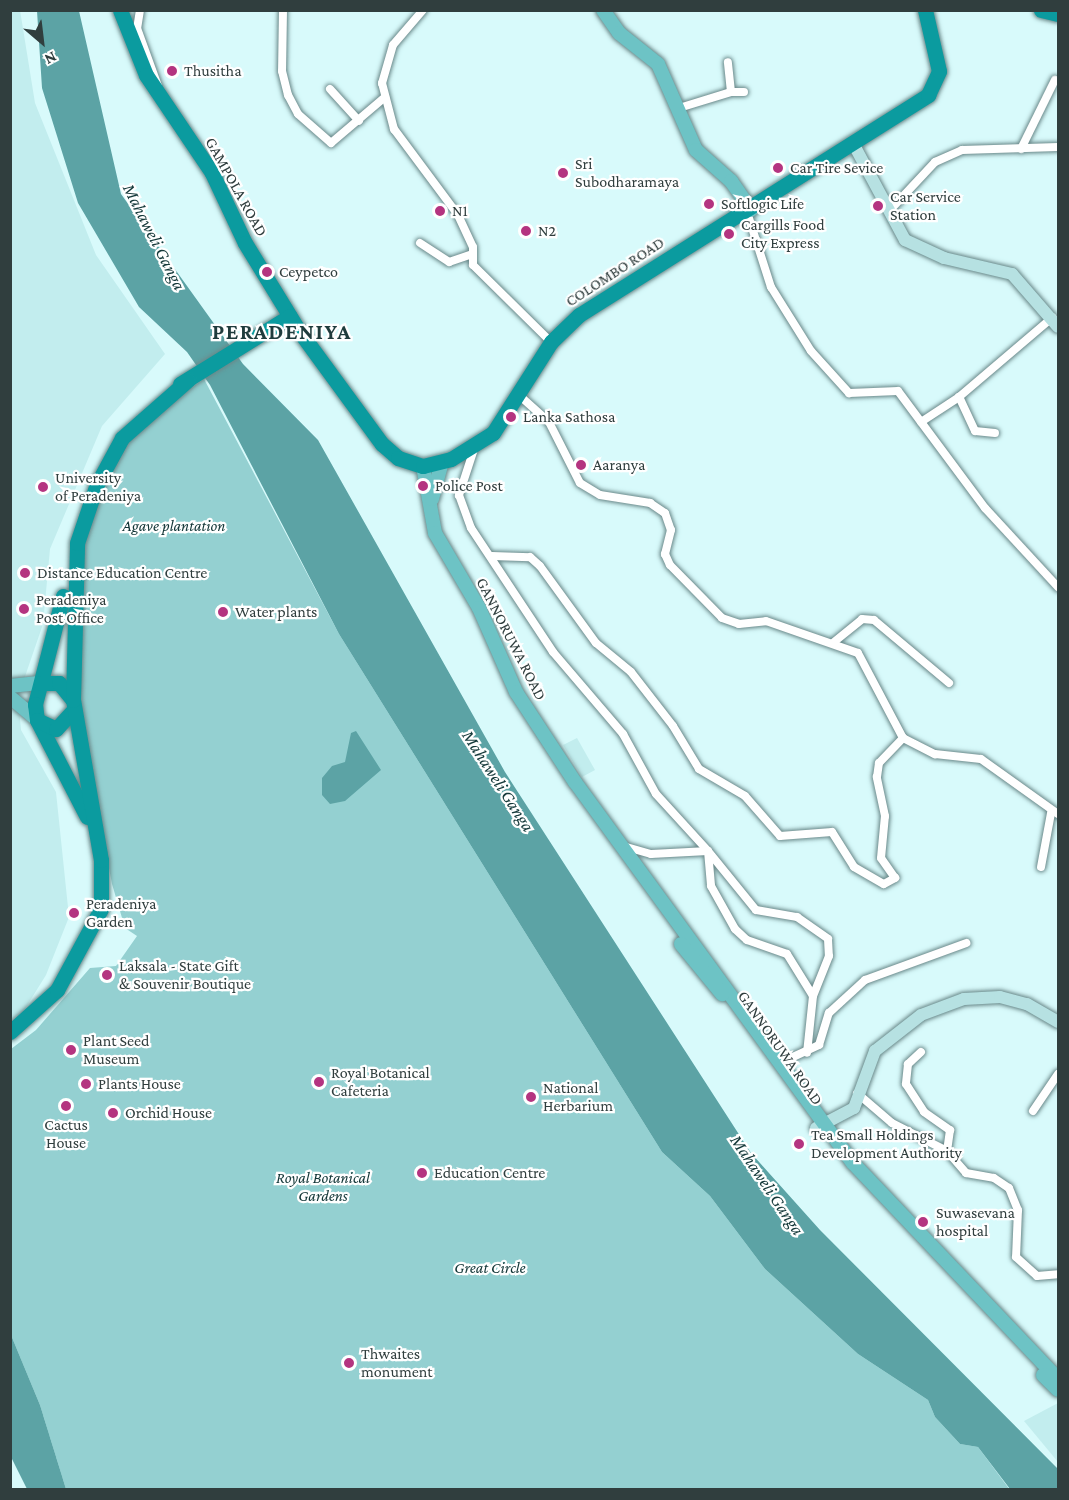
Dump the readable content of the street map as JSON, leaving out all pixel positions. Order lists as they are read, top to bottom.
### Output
{
  "streets": {
    "highway": ["GAMPOLA ROAD", "COLOMBO ROAD"],
    "main road": ["GANNORUWA ROAD"]
  },
  "crossings": [
    ["COLOMBO ROAD", "GANNORUWA ROAD"]
  ],
  "districts": ["PERADENIYA"],
  "water": ["Mahaweli Ganga"],
  "parks": ["Agave plantation", "Royal Botanical Gardens", "Great Circle"],
  "places": [
    "Thusitha",
    "Car Tire Sevice",
    "Sri Subodharamaya",
    "Softlogic Life",
    "Car Service Station",
    "N1",
    "N2",
    "Cargills Food City Express",
    "Ceypetco",
    "Lanka Sathosa",
    "Aaranya",
    "Police Post",
    "University of Peradeniya",
    "Distance Education Centre",
    "Peradeniya Post Office",
    "Water plants",
    "Peradeniya Garden",
    "Laksala - State Gift & Souvenir Boutique",
    "Plant Seed Museum",
    "Royal Botanical Cafeteria",
    "Plants House",
    "National Herbarium",
    "Cactus House",
    "Orchid House",
    "Tea Small Holdings Development Authority",
    "Education Centre",
    "Suwasevana hospital",
    "Thwaites monument"
  ],
  "north": "bottom right"
}
